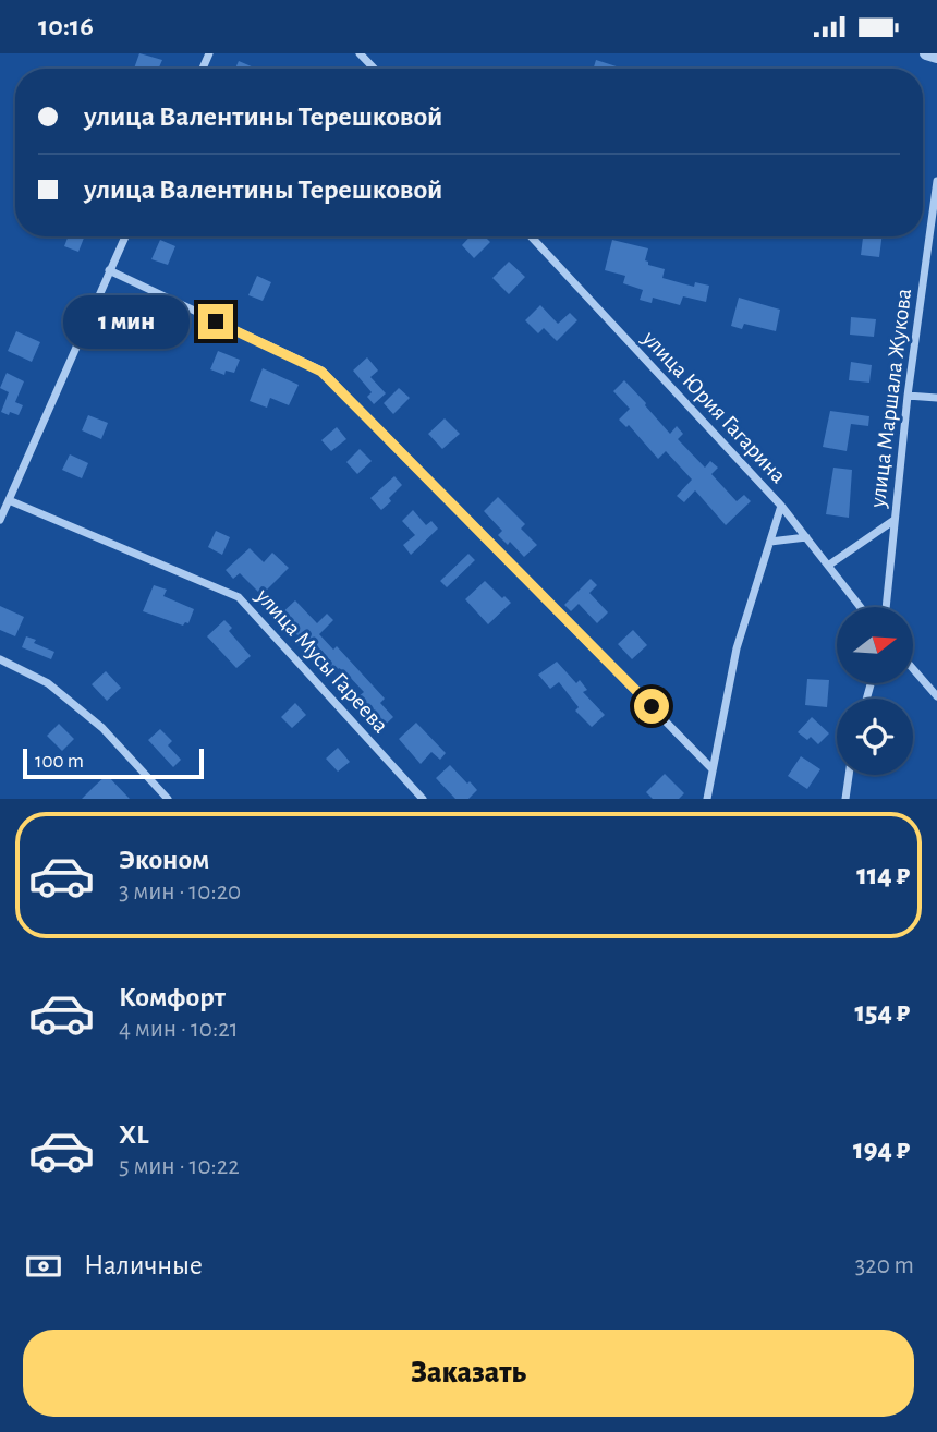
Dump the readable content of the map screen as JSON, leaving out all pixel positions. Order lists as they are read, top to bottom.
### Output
{
  "streets": {
    "street": ["улица Маршала Жукова", "улица Юрия Гагарина", "улица Мусы Гареева"]
  },
  "scale_bar": "100 m",
  "north": "right",
  "page": {
    "status": "10:16",
    "banner": ["улица Валентины Терешковой", "улица Валентины Терешковой"],
    "bubble": "1 мин",
    "scale": "100 m",
    "list": [
      {
        "name": "Эконом",
        "note": "3 мин · 10:20",
        "value": "114 ₽"
      },
      {
        "name": "Комфорт",
        "note": "4 мин · 10:21",
        "value": "154 ₽"
      },
      {
        "name": "XL",
        "note": "5 мин · 10:22",
        "value": "194 ₽"
      }
    ],
    "pay": ["Наличные", "320 m"],
    "buttons": "Заказать"
  }
}
